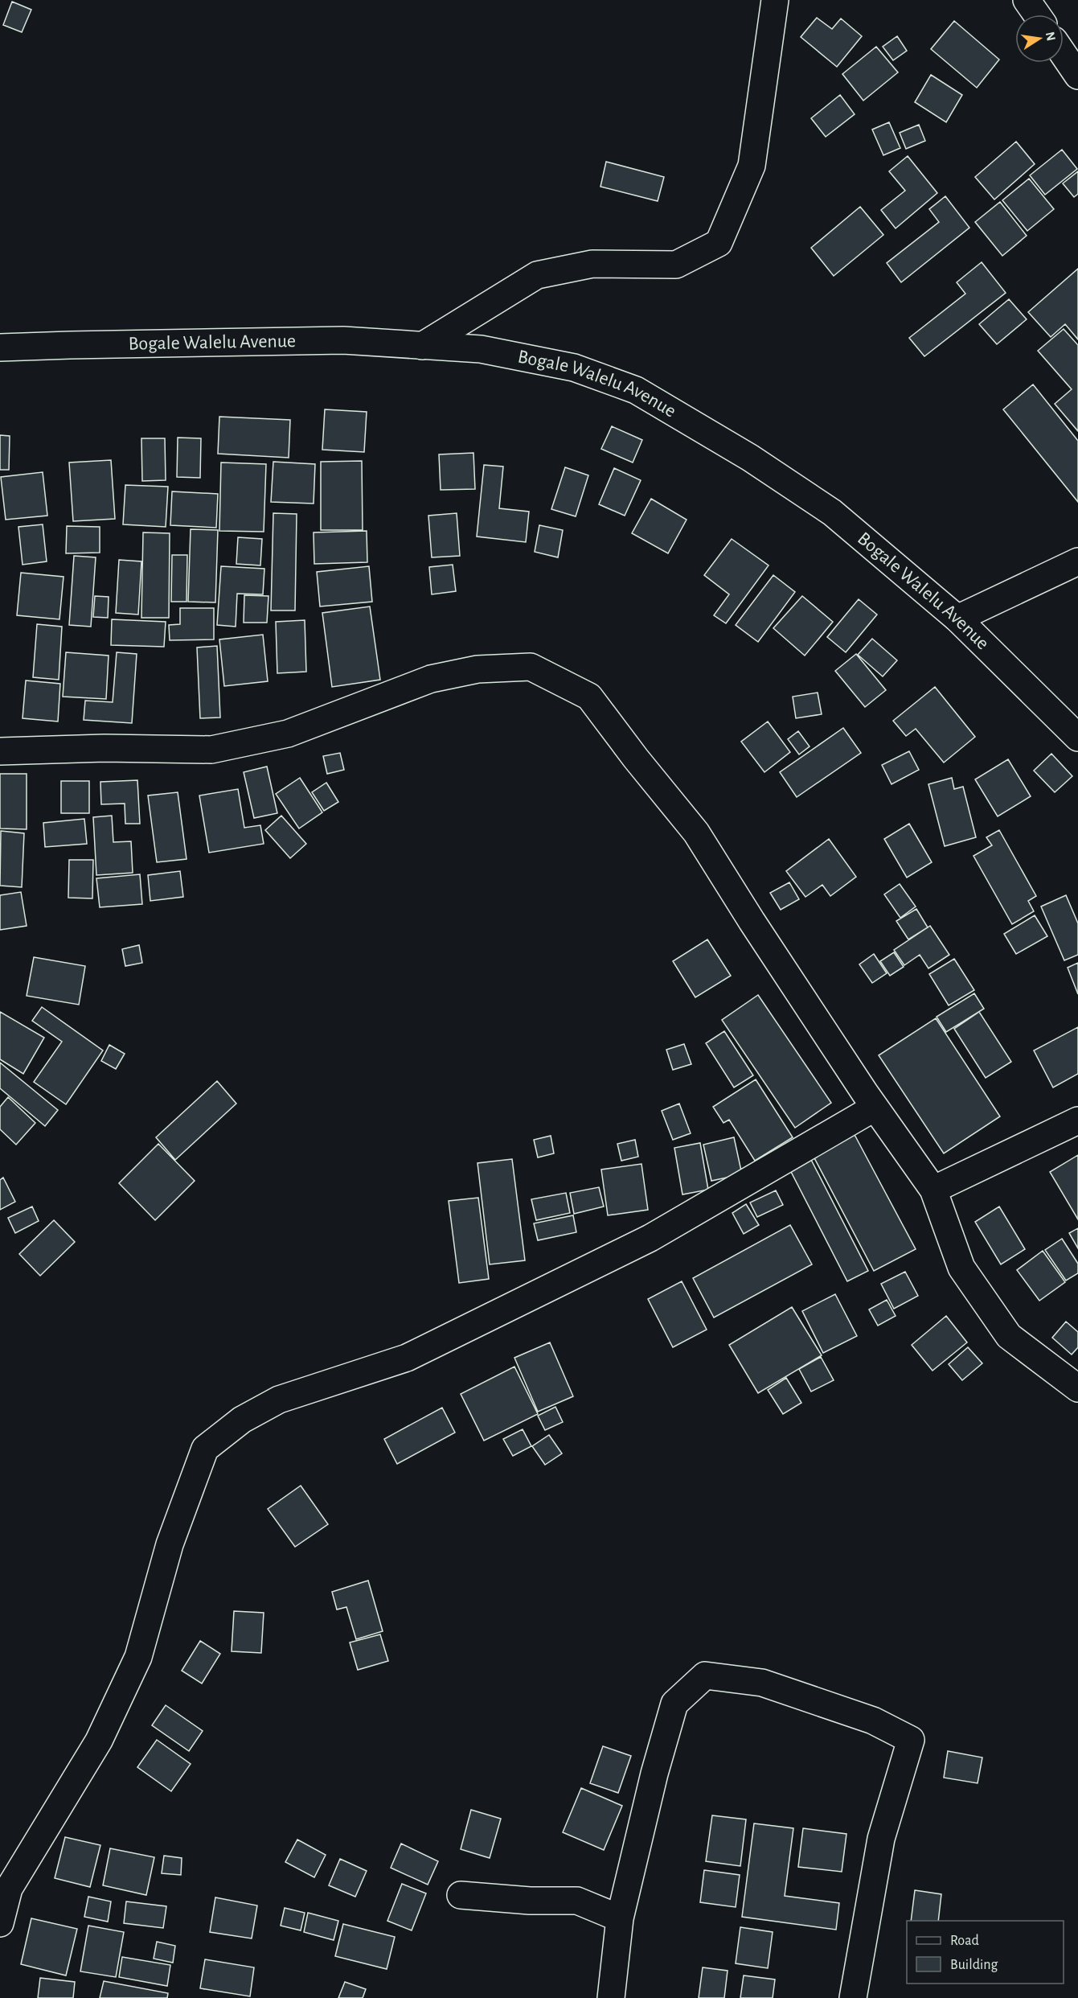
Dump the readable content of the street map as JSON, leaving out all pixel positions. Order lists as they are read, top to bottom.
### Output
{
  "streets": {
    "main road": ["Bogale Walelu Avenue"]
  },
  "legend": ["Road", "Building"],
  "north": "right"
}
